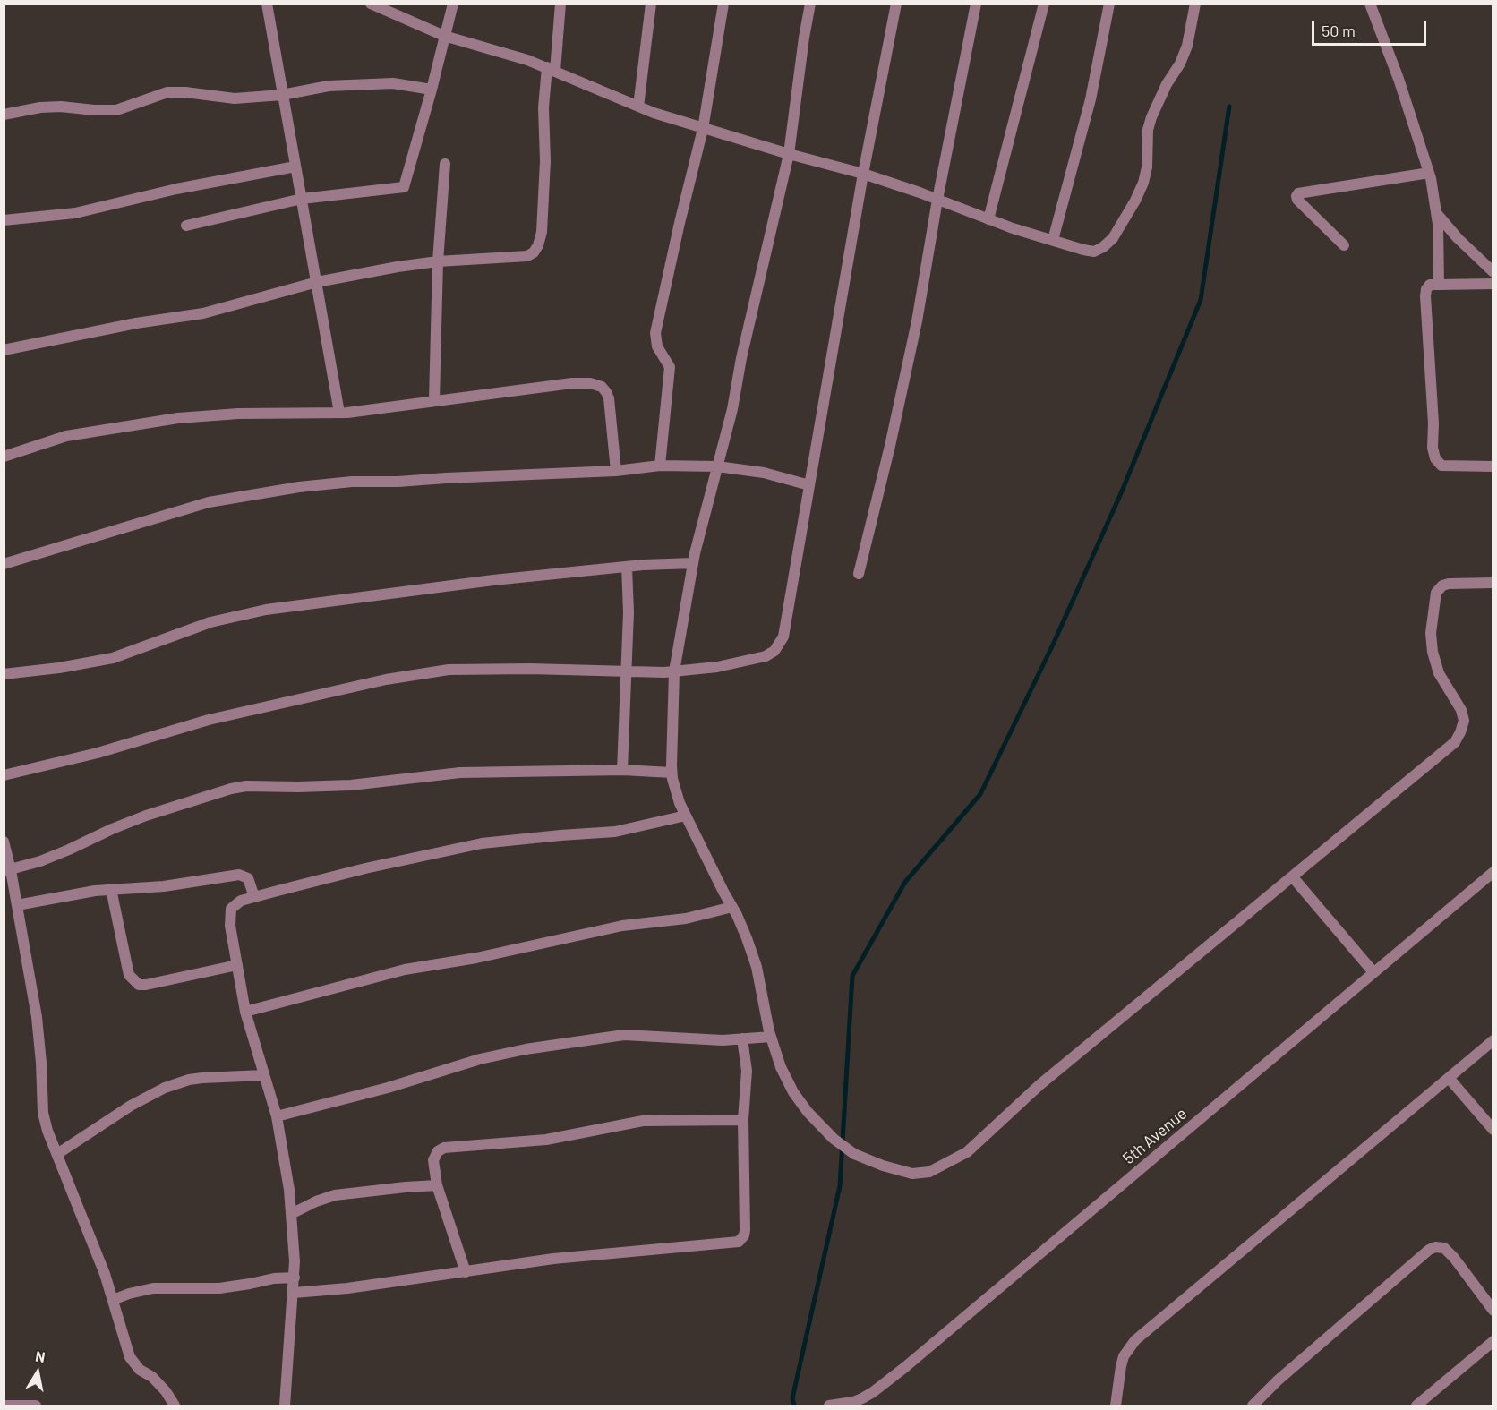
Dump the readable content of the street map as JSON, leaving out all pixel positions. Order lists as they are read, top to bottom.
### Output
{
  "streets": {
    "street": ["5th Avenue"]
  },
  "scale_bar": "50 m",
  "north": "top"
}
